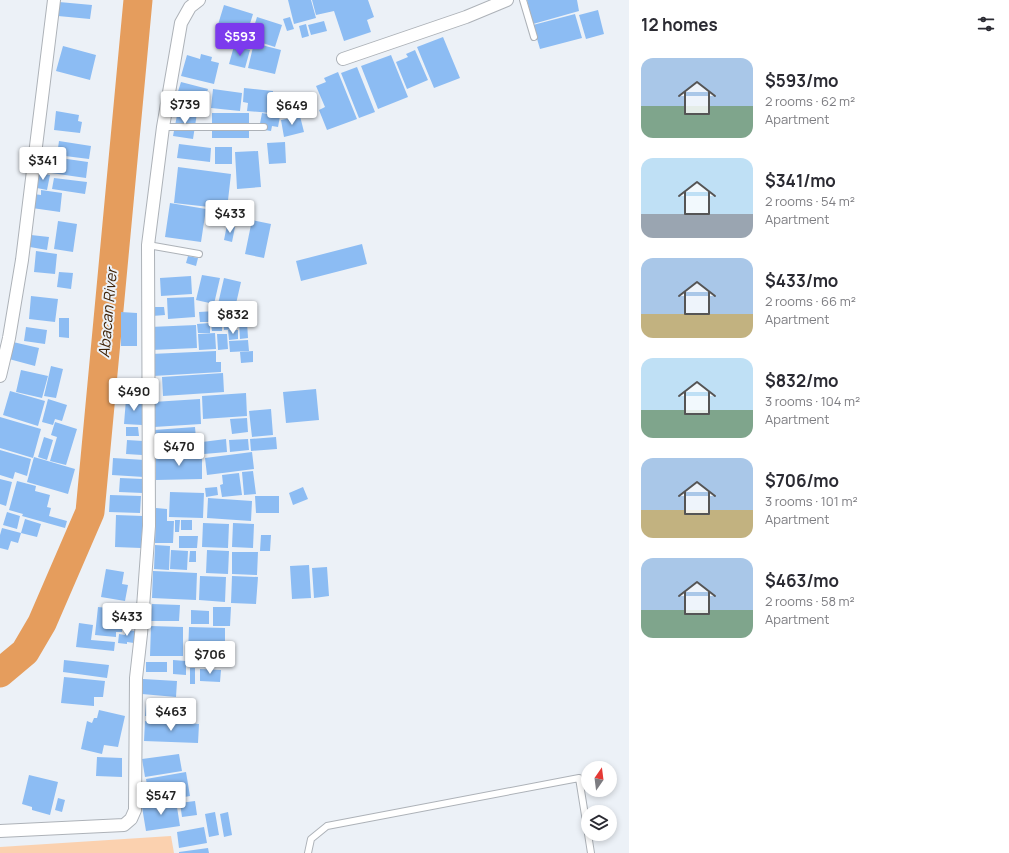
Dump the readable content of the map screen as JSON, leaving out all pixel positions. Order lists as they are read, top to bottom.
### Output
{
  "water": ["Abacan River"],
  "north": "top",
  "page": {
    "heading": "12 homes",
    "price": [
      "$593",
      "$739",
      "$649",
      "$341",
      "$433",
      "$832",
      "$490",
      "$470",
      "$433",
      "$706",
      "$463",
      "$547"
    ],
    "list": [
      {
        "name": "$593/mo",
        "note": "2 rooms · 62 m² · Apartment"
      },
      {
        "name": "$341/mo",
        "note": "2 rooms · 54 m² · Apartment"
      },
      {
        "name": "$433/mo",
        "note": "2 rooms · 66 m² · Apartment"
      },
      {
        "name": "$832/mo",
        "note": "3 rooms · 104 m² · Apartment"
      },
      {
        "name": "$706/mo",
        "note": "3 rooms · 101 m² · Apartment"
      },
      {
        "name": "$463/mo",
        "note": "2 rooms · 58 m² · Apartment"
      }
    ]
  }
}
